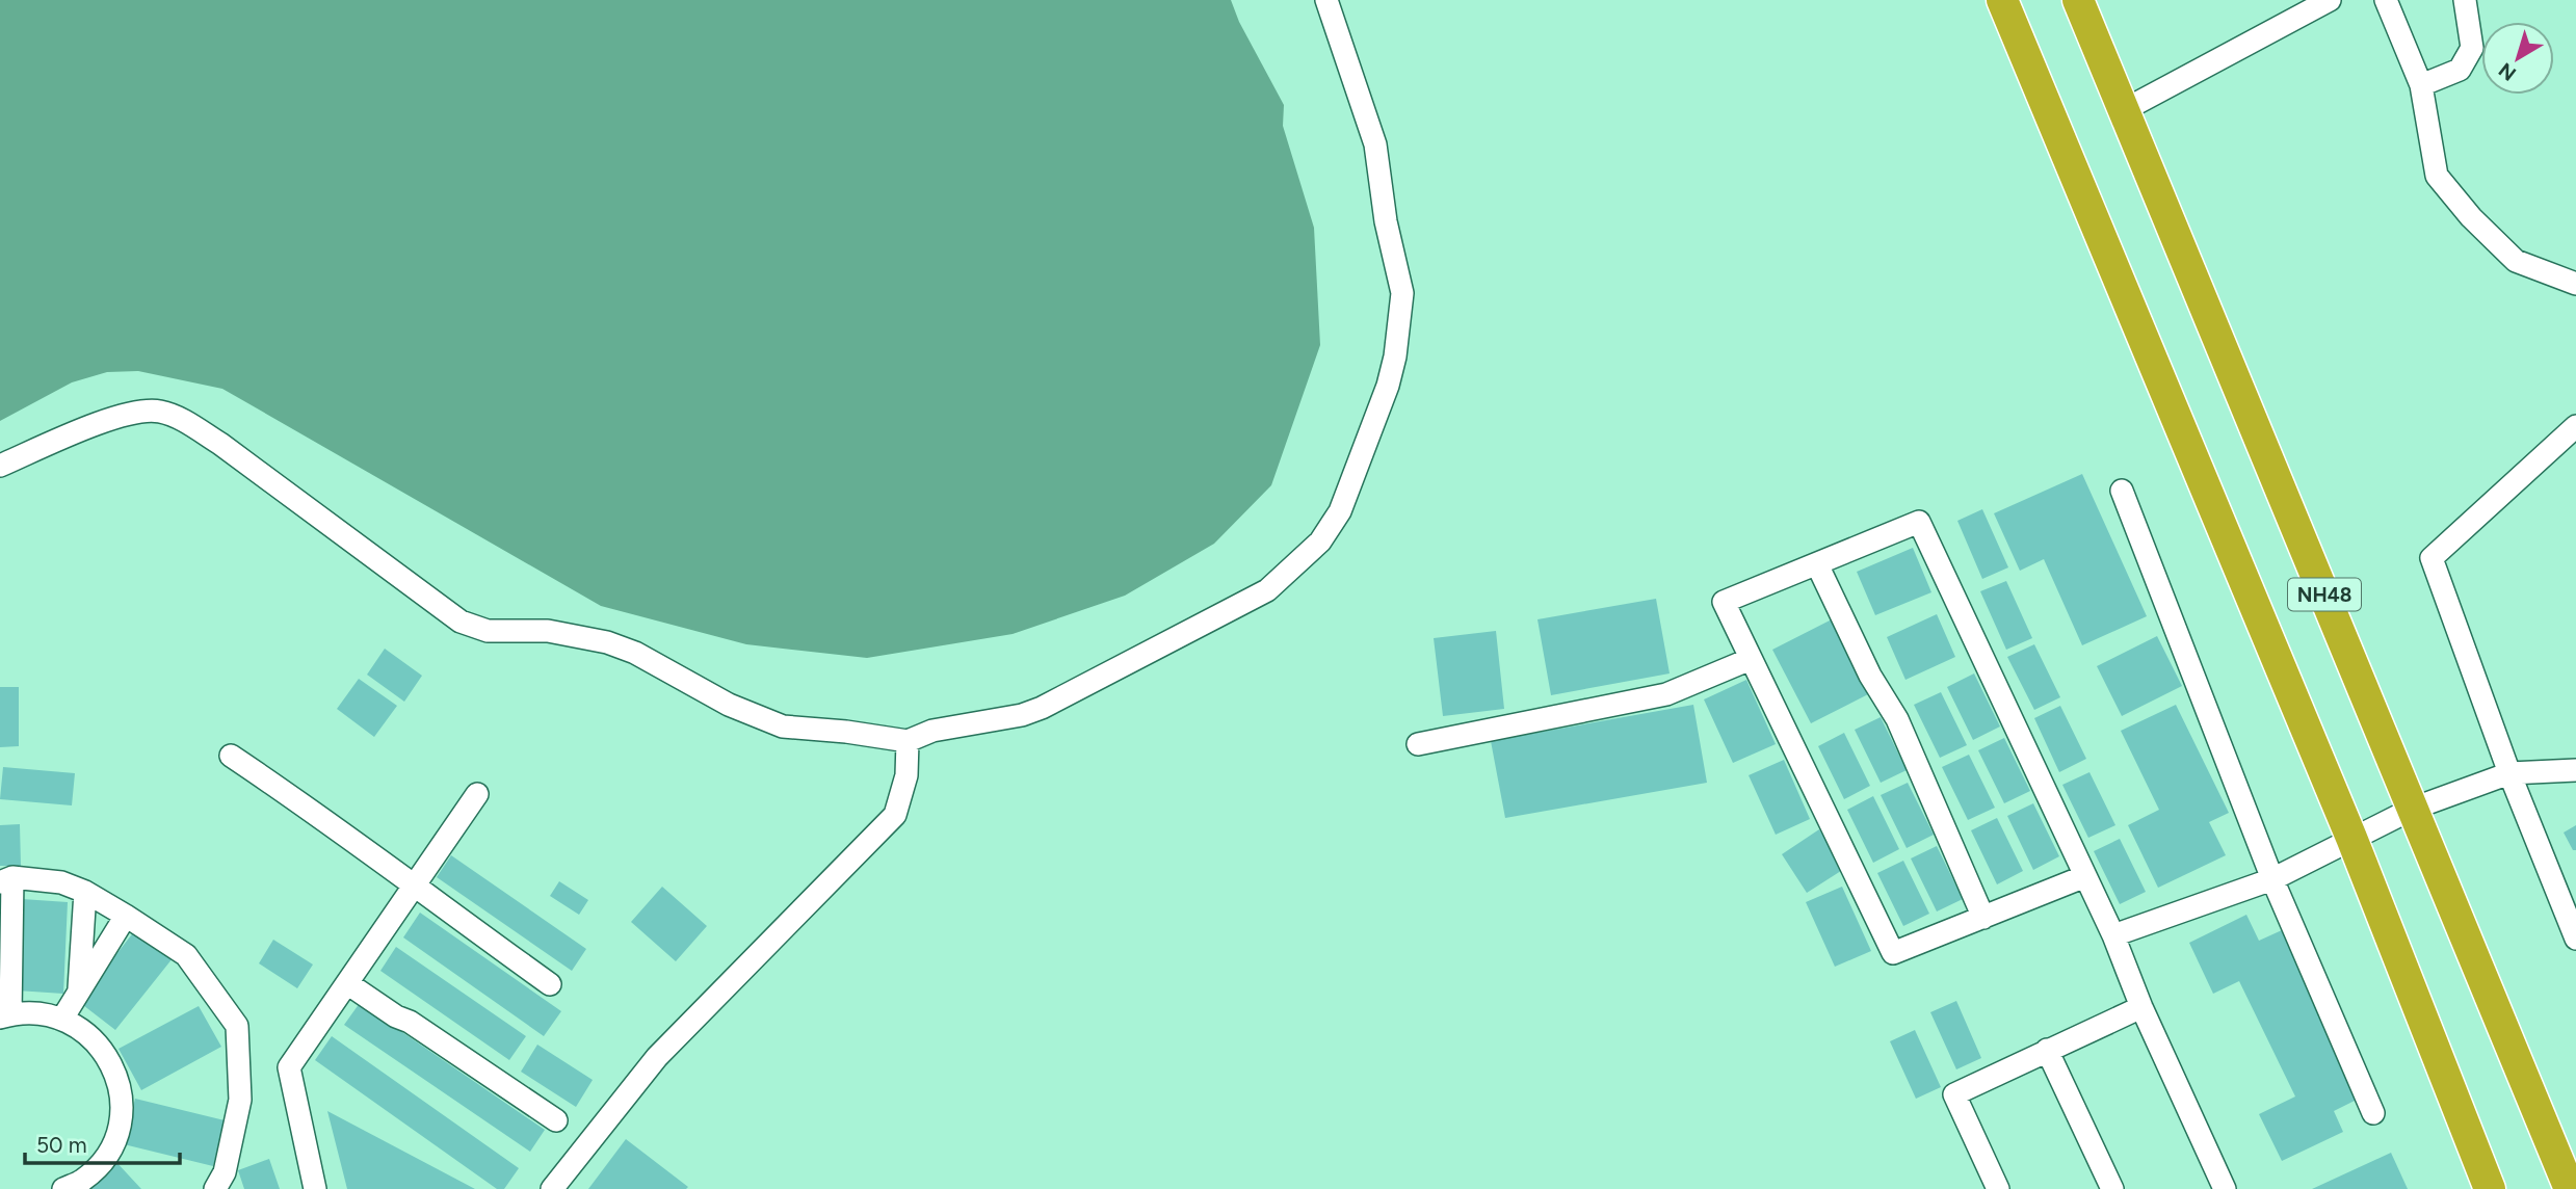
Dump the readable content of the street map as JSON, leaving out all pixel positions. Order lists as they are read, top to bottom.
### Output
{
  "streets": {
    "highway": ["NH48"]
  },
  "scale_bar": "50 m",
  "north": "bottom left"
}
